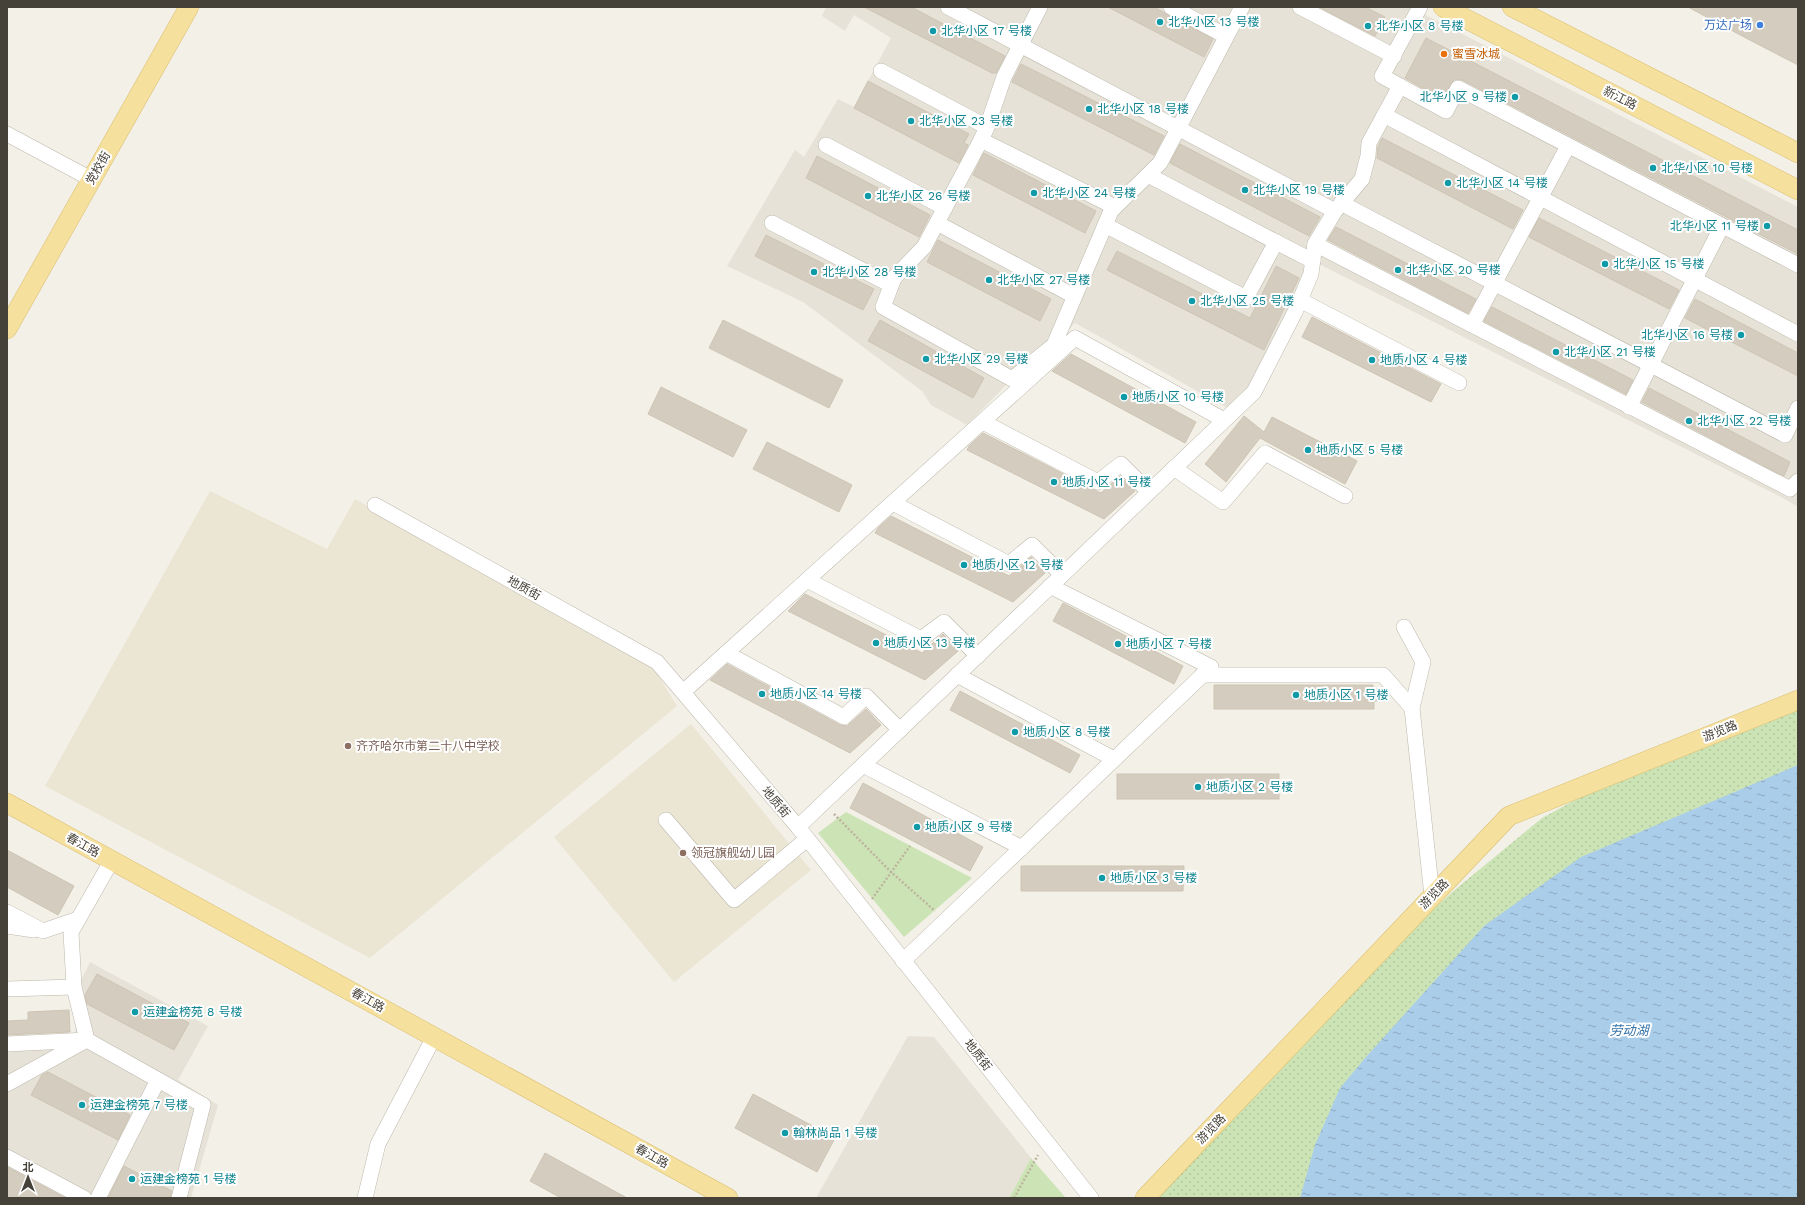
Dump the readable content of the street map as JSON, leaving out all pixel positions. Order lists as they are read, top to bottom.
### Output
{
  "streets": {
    "main road": [
      "新江路",
      "党校街",
      "游览路",
      "春江路"
    ],
    "street": ["地质街"]
  },
  "water": ["劳动湖"],
  "places": [
    "北华小区 13 号楼",
    "万达广场",
    "北华小区 8 号楼",
    "北华小区 17 号楼",
    "蜜雪冰城",
    "北华小区 9 号楼",
    "北华小区 18 号楼",
    "北华小区 23 号楼",
    "北华小区 10 号楼",
    "北华小区 14 号楼",
    "北华小区 19 号楼",
    "北华小区 24 号楼",
    "北华小区 26 号楼",
    "北华小区 11 号楼",
    "北华小区 15 号楼",
    "北华小区 20 号楼",
    "北华小区 28 号楼",
    "北华小区 27 号楼",
    "北华小区 25 号楼",
    "北华小区 16 号楼",
    "北华小区 21 号楼",
    "北华小区 29 号楼",
    "地质小区 4 号楼",
    "地质小区 10 号楼",
    "北华小区 22 号楼",
    "地质小区 5 号楼",
    "地质小区 11 号楼",
    "地质小区 12 号楼",
    "地质小区 13 号楼",
    "地质小区 7 号楼",
    "地质小区 14 号楼",
    "地质小区 1 号楼",
    "地质小区 8 号楼",
    "齐齐哈尔市第二十八中学校",
    "地质小区 2 号楼",
    "地质小区 9 号楼",
    "领冠旗舰幼儿园",
    "地质小区 3 号楼",
    "运建金榜苑 8 号楼",
    "运建金榜苑 7 号楼",
    "翰林尚品 1 号楼",
    "运建金榜苑 1 号楼"
  ],
  "north": "top"
}
